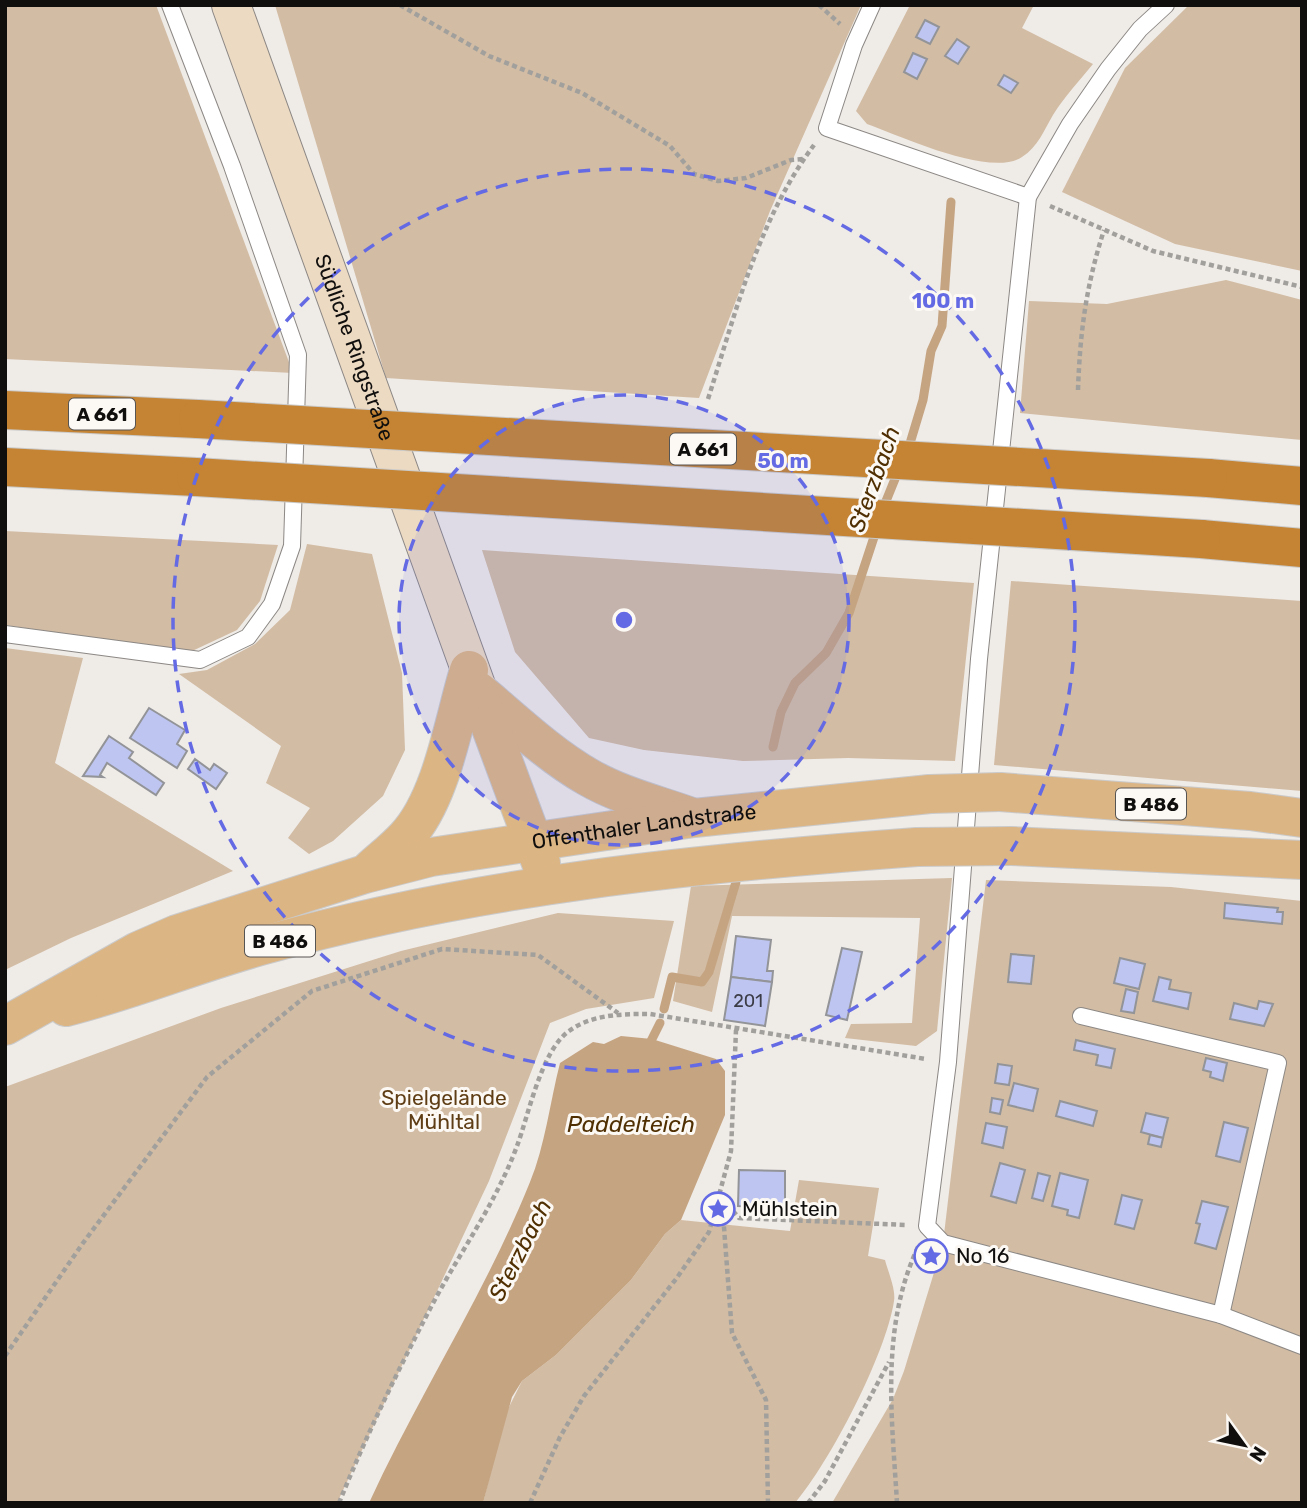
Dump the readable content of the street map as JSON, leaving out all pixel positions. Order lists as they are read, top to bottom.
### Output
{
  "streets": {
    "highway": ["A 661"],
    "main road": ["Südliche Ringstraße", "B 486", "Offenthaler Landstraße"]
  },
  "water": ["Sterzbach", "Paddelteich"],
  "parks": ["Spielgelände Mühltal"],
  "places": {
    "place": ["Mühlstein", "No 16"]
  },
  "house_numbers": ["201"],
  "north": "bottom right",
  "rings": ["100 m", "50 m"]
}
